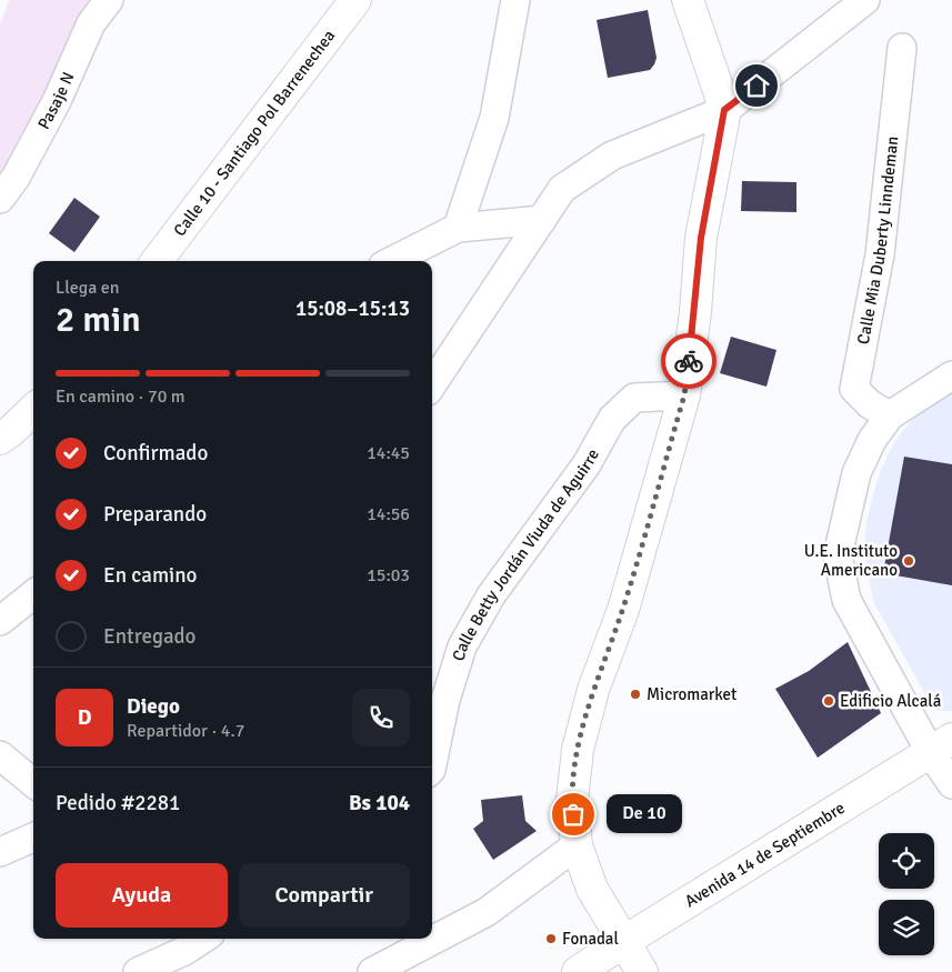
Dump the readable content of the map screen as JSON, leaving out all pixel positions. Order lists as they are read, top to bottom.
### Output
{
  "streets": {
    "main road": ["Calle 10 - Santiago Pol Barrenechea", "Avenida 14 de Septiembre"],
    "street": ["Pasaje N", "Calle Mia Duberty Linndeman", "Calle Betty Jordán Viuda de Aguirre"]
  },
  "places": [
    "U.E. Instituto Americano",
    "Micromarket",
    "Edificio Alcalá",
    "De 10",
    "Fonadal"
  ],
  "page": {
    "heading": ["2 min", "Llega en", "15:08–15:13"],
    "panel": [
      "Diego",
      "Repartidor · 4.7",
      "Pedido #2281",
      "Bs 104"
    ],
    "bar": "En camino · 70 m",
    "list": [
      ["Confirmado", "14:45"],
      ["Preparando", "14:56"],
      ["En camino", "15:03"],
      "Entregado"
    ],
    "round": "D",
    "bubble": "De 10",
    "buttons": ["Ayuda", "Compartir"]
  }
}
